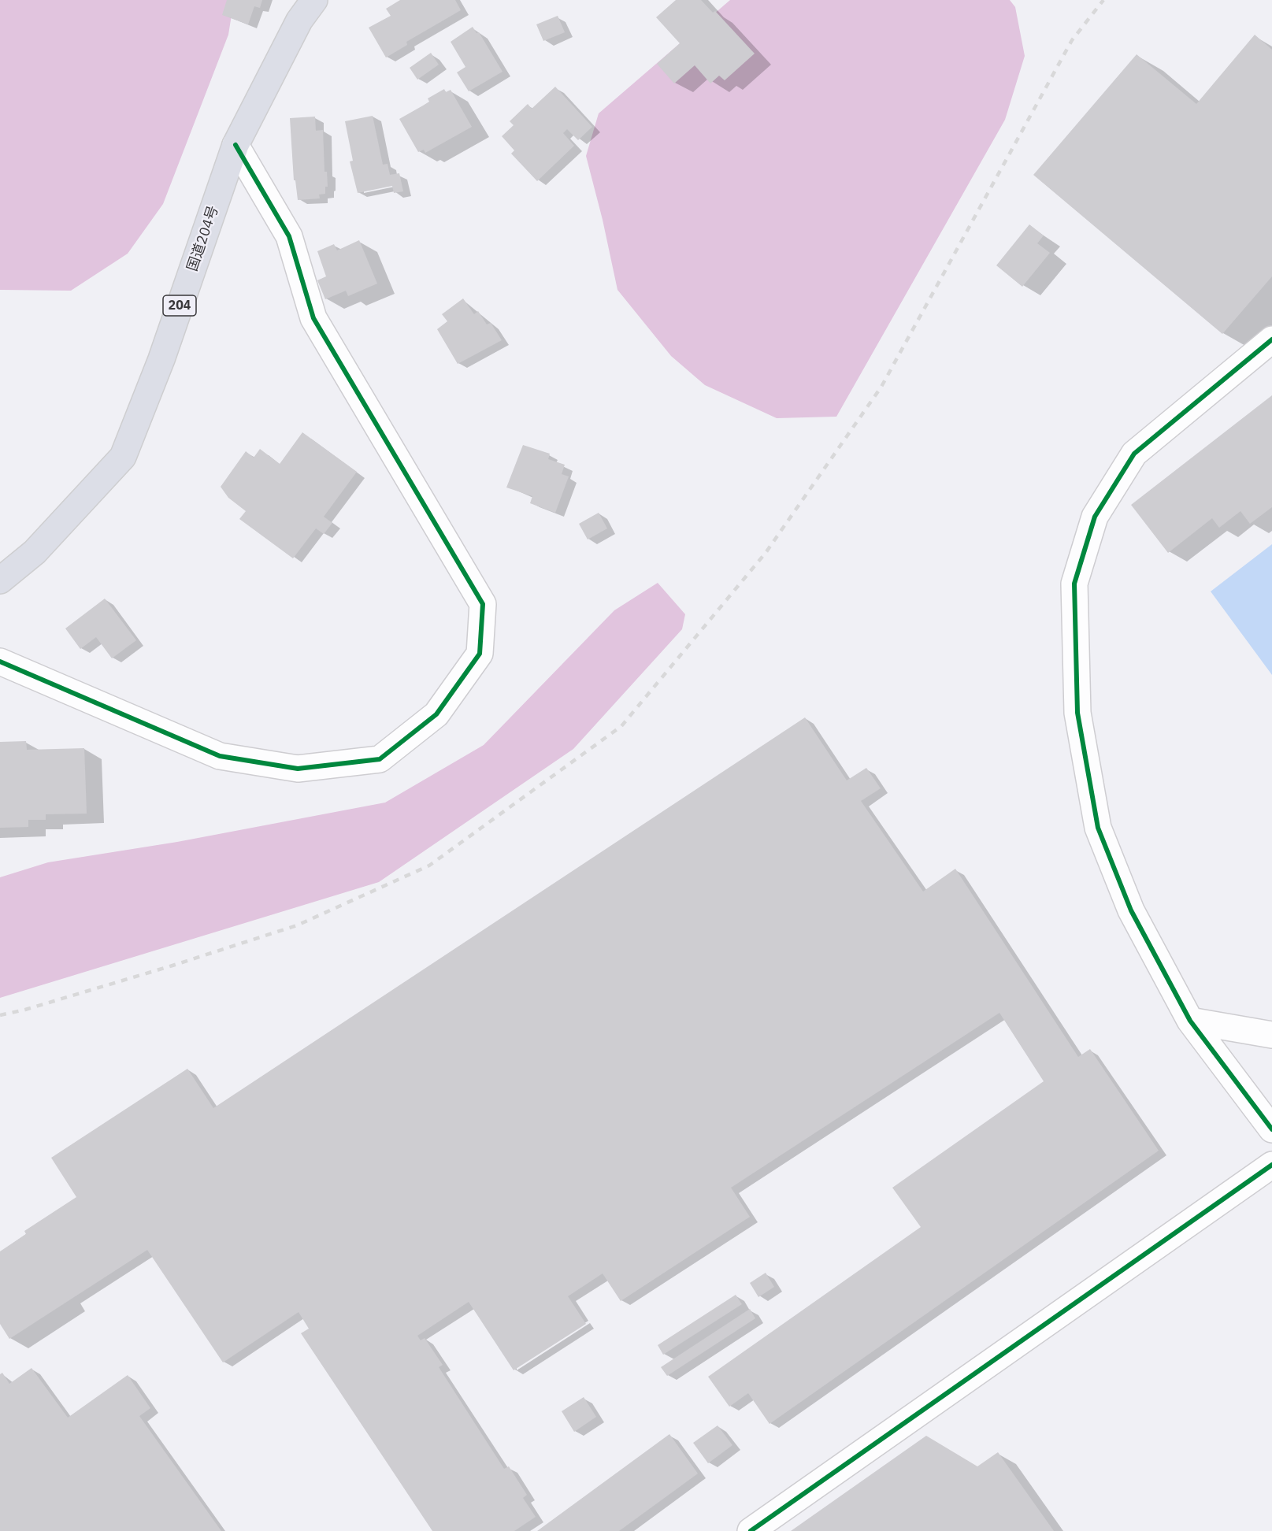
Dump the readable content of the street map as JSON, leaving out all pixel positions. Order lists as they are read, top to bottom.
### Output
{
  "streets": {
    "highway": ["国道204号", "204"]
  }
}
